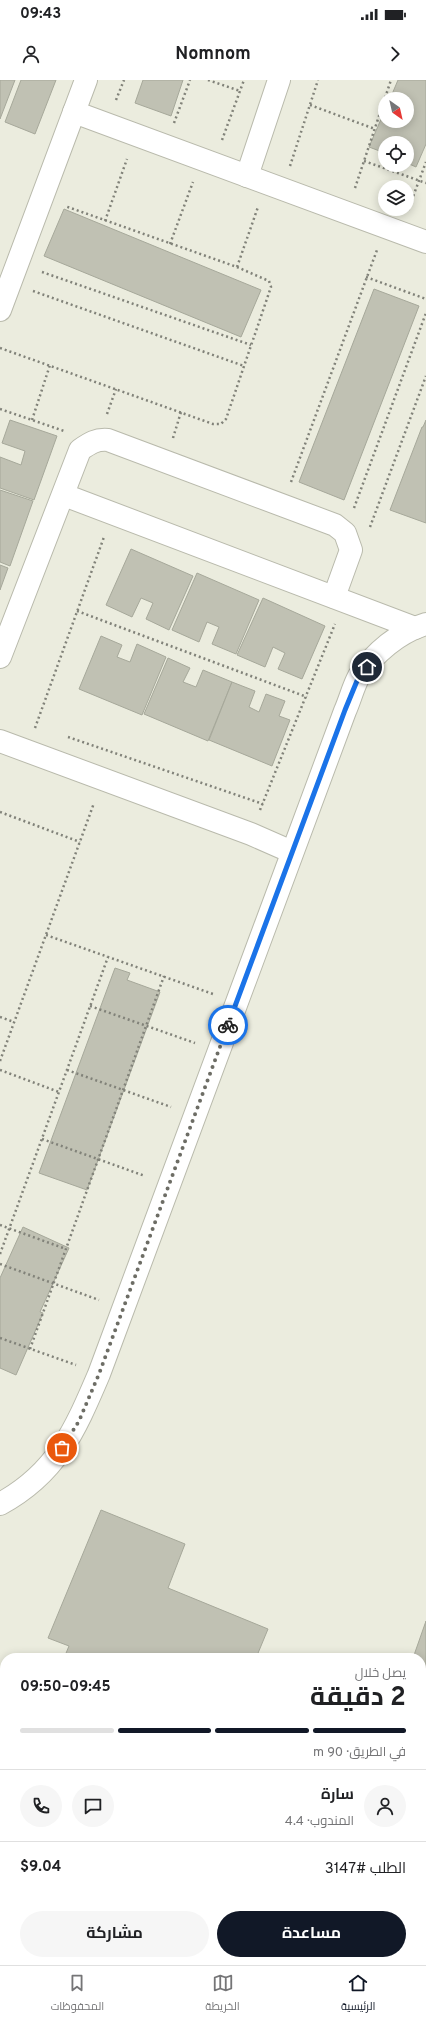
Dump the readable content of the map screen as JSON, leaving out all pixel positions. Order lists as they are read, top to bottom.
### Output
{
  "north": "bottom right",
  "page": {
    "status": "09:43",
    "header": "Nomnom",
    "heading": ["2 دقيقة", "يصل خلال", "09:45–09:50"],
    "panel": [
      "سارة",
      "المندوب · 4.4",
      "الطلب #3147",
      "$9.04"
    ],
    "bar": "في الطريق · 90 m",
    "buttons": ["مساعدة", "مشاركة"],
    "tabs": ["الرئيسية", "الخريطة", "المحفوظات"]
  }
}
